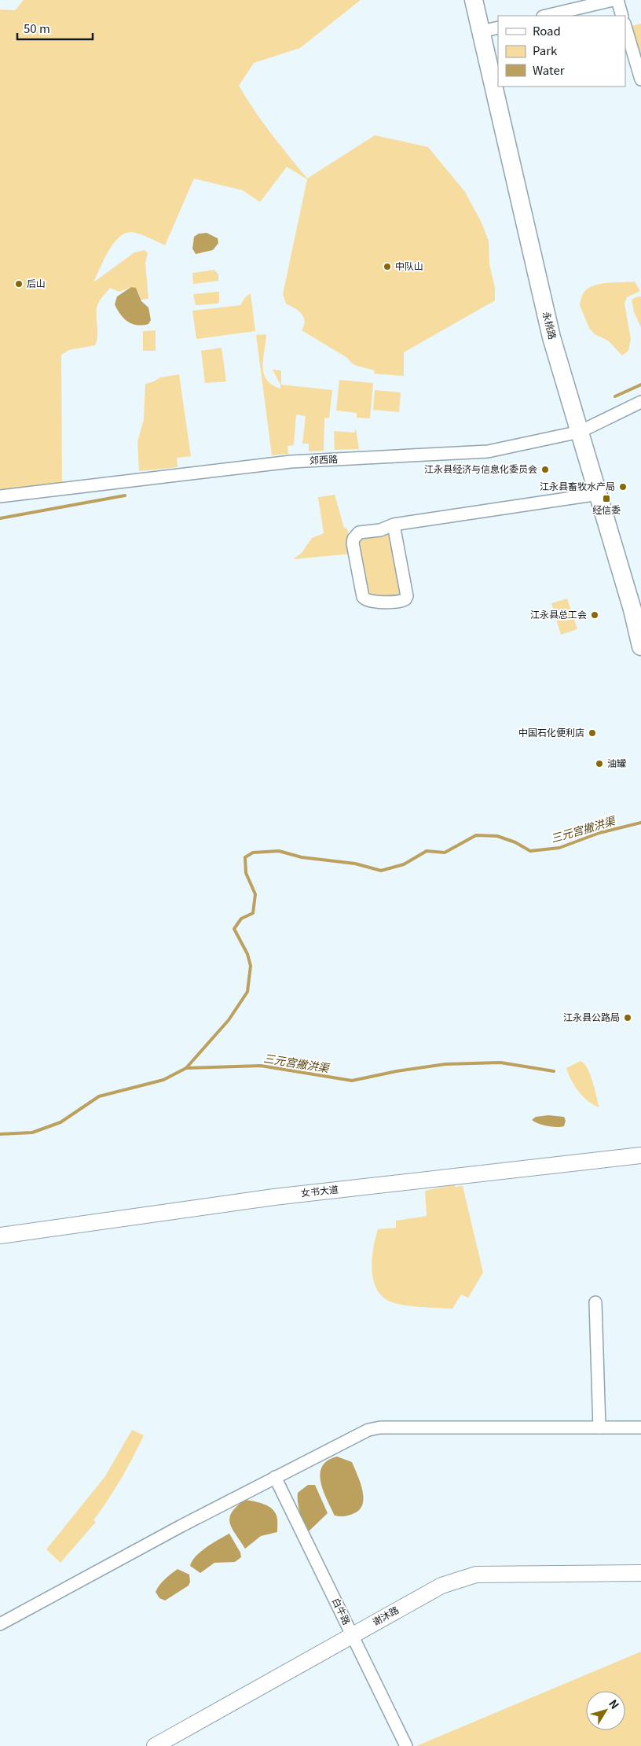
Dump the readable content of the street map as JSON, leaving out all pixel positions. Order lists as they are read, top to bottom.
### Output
{
  "streets": {
    "main road": ["永桃路", "女书大道", "谢沐路"],
    "street": ["郊西路", "白牛路"]
  },
  "crossings": [
    ["永桃路", "郊西路"],
    ["白牛路", "谢沐路"]
  ],
  "water": ["三元宫撇洪渠"],
  "places": {
    "other": [
      "中队山",
      "后山",
      "江永县经济与信息化委员会",
      "江永县畜牧水产局",
      "江永县总工会",
      "中国石化便利店",
      "油罐",
      "江永县公路局"
    ],
    "transit": ["经信委"]
  },
  "legend": ["Road", "Park", "Water"],
  "scale_bar": "50 m",
  "north": "top right"
}
